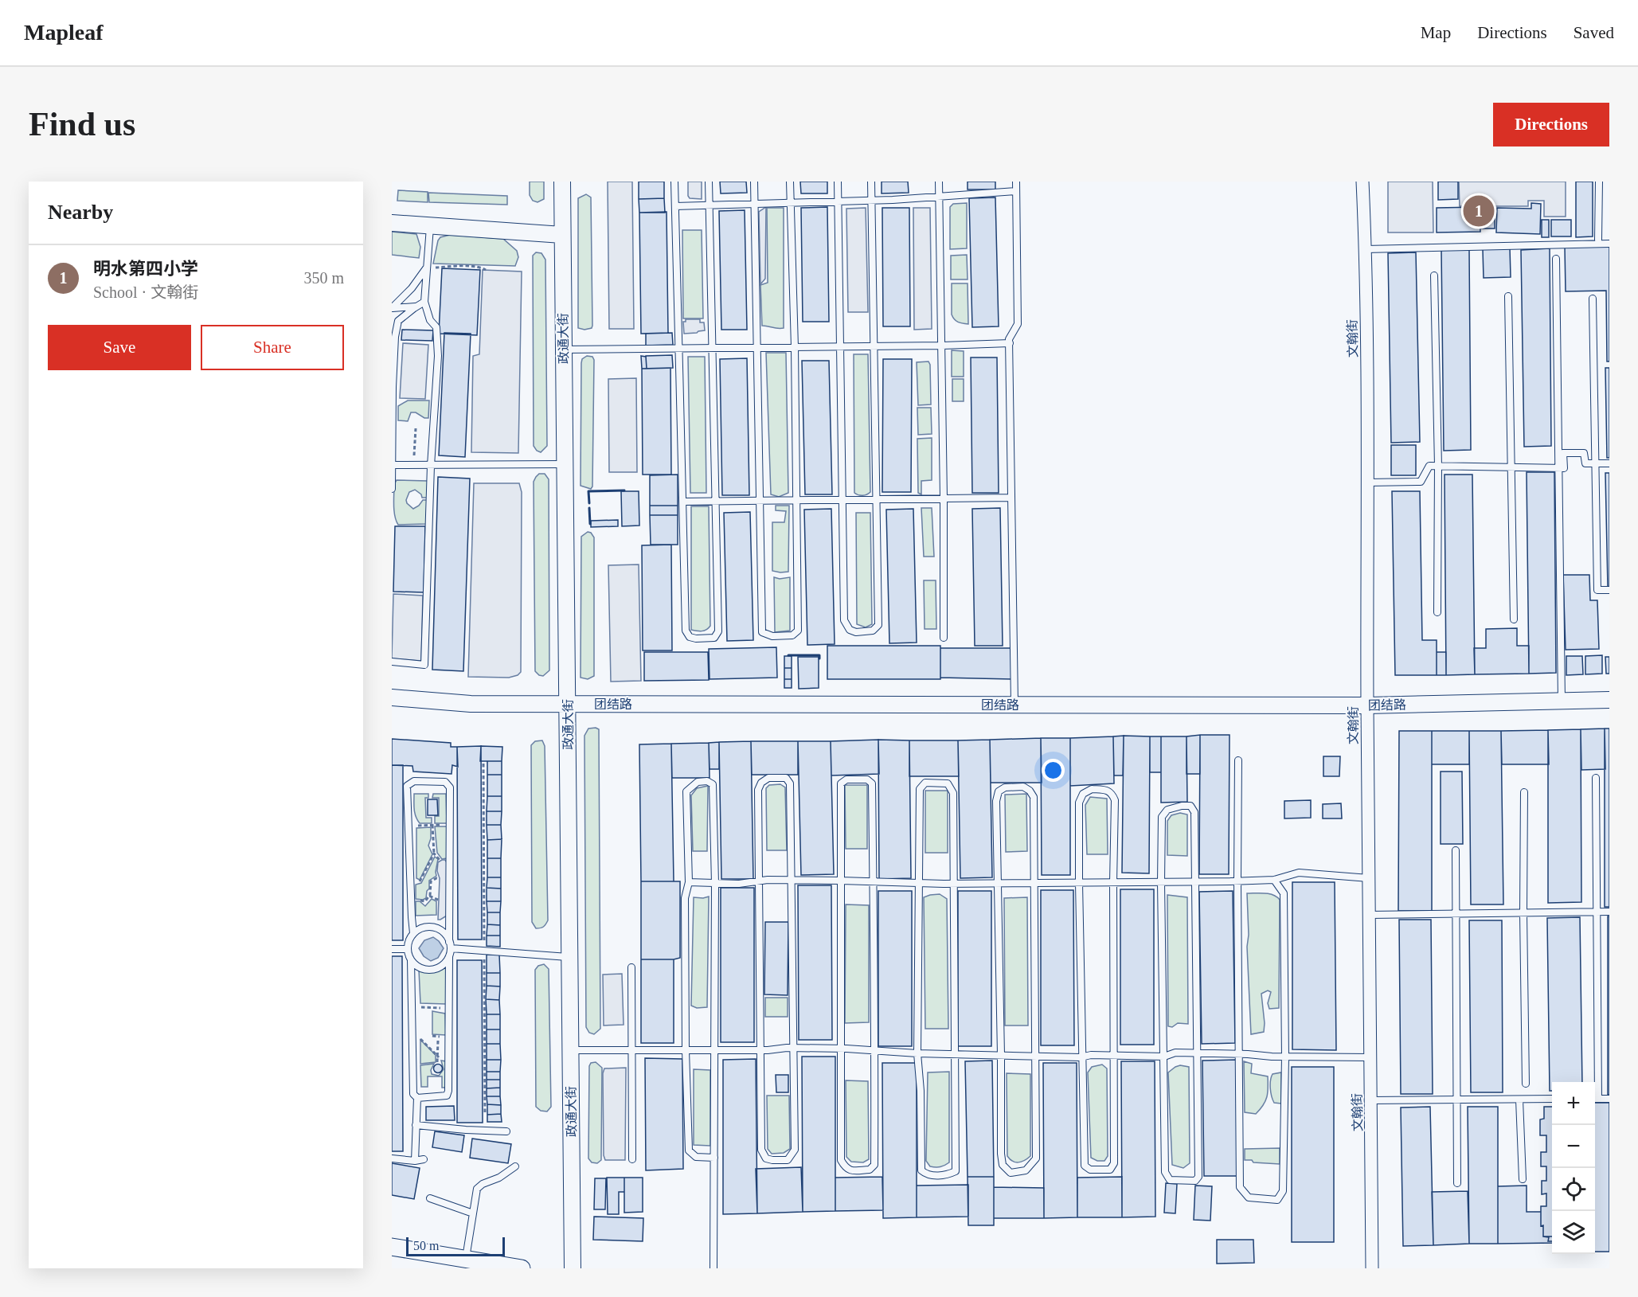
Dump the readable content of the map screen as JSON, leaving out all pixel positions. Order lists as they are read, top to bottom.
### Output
{
  "streets": {
    "street": ["政通大街", "文翰街", "团结路"]
  },
  "crossings": [
    ["政通大街", "团结路"],
    ["文翰街", "团结路"]
  ],
  "scale_bar": "50 m",
  "page": {
    "header": "Mapleaf",
    "nav": ["Map", "Directions", "Saved"],
    "buttons": [
      "Directions",
      ["Save", "Share"]
    ],
    "title": "Find us",
    "heading": "Nearby",
    "pins": "1",
    "list": [
      {
        "mark": "1",
        "name": "明水第四小学",
        "note": "School · 文翰街",
        "value": "350 m"
      }
    ],
    "map_buttons": ["+", "−"],
    "scale": "50 m"
  }
}
